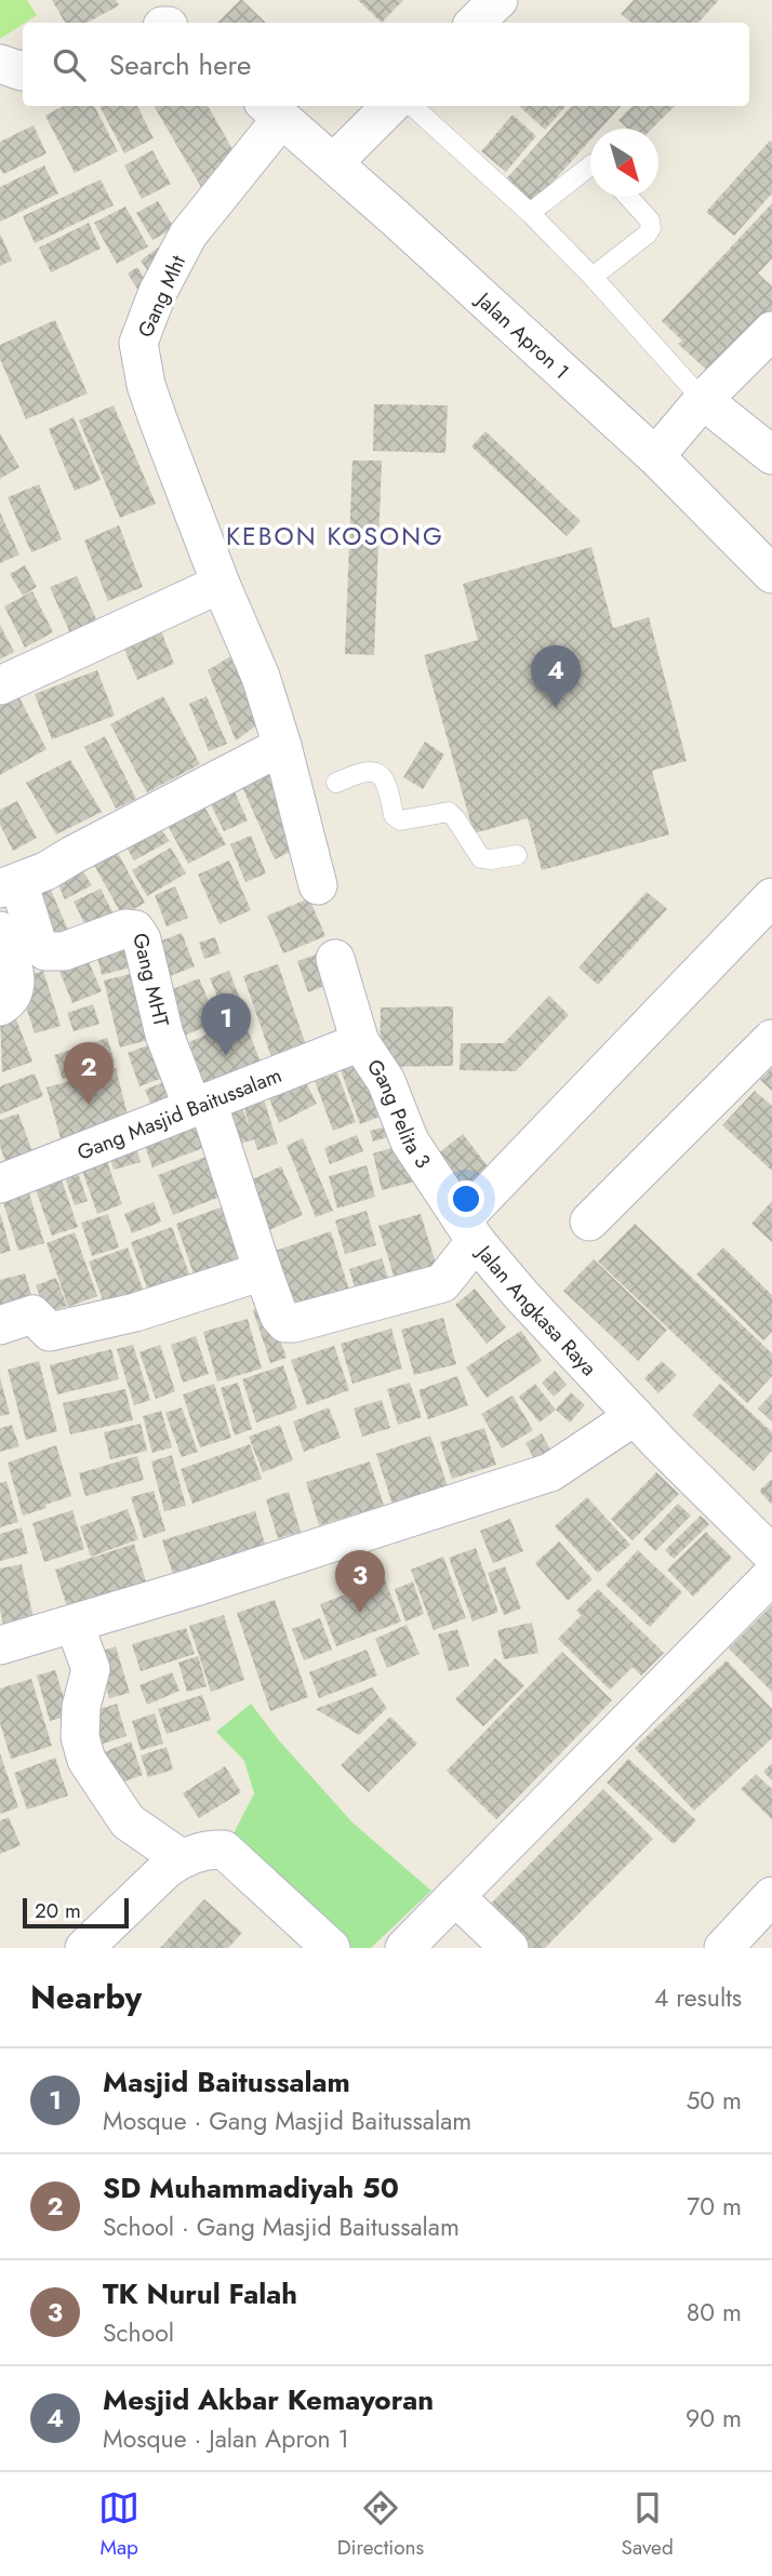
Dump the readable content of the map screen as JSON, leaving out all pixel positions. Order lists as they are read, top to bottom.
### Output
{
  "streets": {
    "street": [
      "Gang Mht",
      "Jalan Apron 1",
      "Gang MHT",
      "Gang Pelita 3",
      "Gang Masjid Baitussalam",
      "Jalan Angkasa Raya"
    ]
  },
  "crossings": [
    ["Gang Mht", "Jalan Apron 1"],
    ["Gang Mht", "Gang MHT"],
    ["Gang MHT", "Gang Masjid Baitussalam"],
    ["Gang Pelita 3", "Gang Masjid Baitussalam"],
    ["Gang Pelita 3", "Jalan Angkasa Raya"]
  ],
  "districts": ["KEBON KOSONG"],
  "scale_bar": "20 m",
  "north": "bottom right",
  "page": {
    "search": "Search here",
    "pins": [
      "4",
      "1",
      "2",
      "3"
    ],
    "scale": "20 m",
    "heading": ["Nearby", "4 results"],
    "list": [
      {
        "mark": "1",
        "name": "Masjid Baitussalam",
        "note": "Mosque · Gang Masjid Baitussalam",
        "value": "50 m"
      },
      {
        "mark": "2",
        "name": "SD Muhammadiyah 50",
        "note": "School · Gang Masjid Baitussalam",
        "value": "70 m"
      },
      {
        "mark": "3",
        "name": "TK Nurul Falah",
        "note": "School",
        "value": "80 m"
      },
      {
        "mark": "4",
        "name": "Mesjid Akbar Kemayoran",
        "note": "Mosque · Jalan Apron 1",
        "value": "90 m"
      }
    ],
    "nav": ["Map", "Directions", "Saved"]
  }
}
